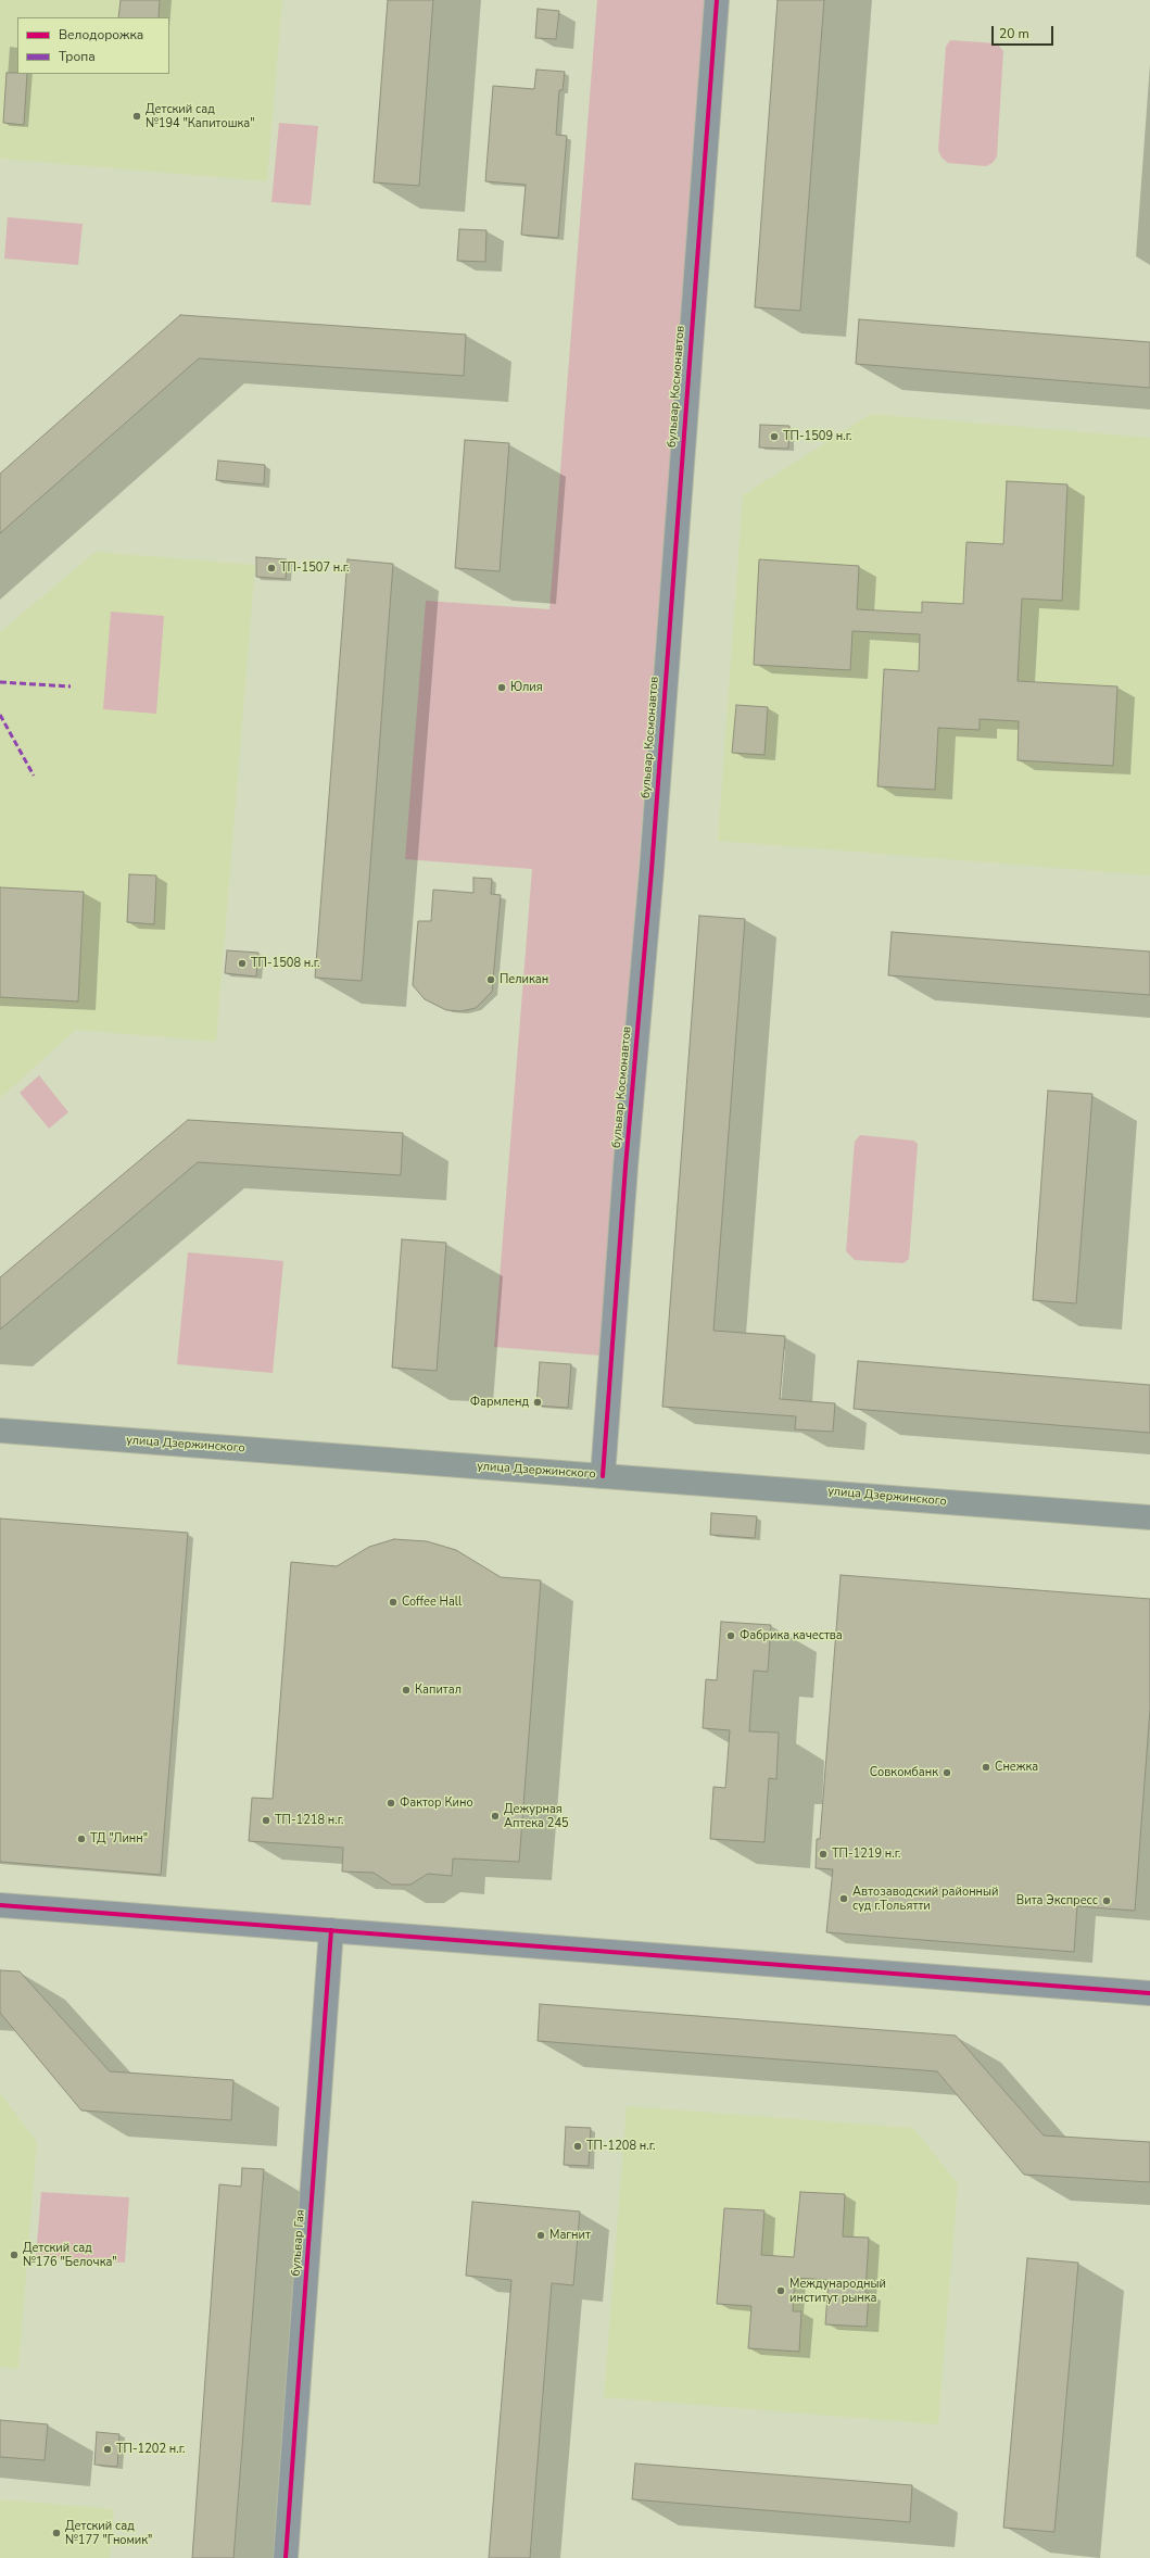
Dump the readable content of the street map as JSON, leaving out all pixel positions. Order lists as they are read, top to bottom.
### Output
{
  "streets": {
    "main road": ["улица Дзержинского"],
    "street": ["бульвар Космонавтов", "бульвар Гая"]
  },
  "crossings": [
    ["бульвар Космонавтов", "улица Дзержинского"]
  ],
  "places": [
    "Детский сад №194 \"Капитошка\"",
    "ТП-1509 н.г.",
    "ТП-1507 н.г.",
    "Юлия",
    "ТП-1508 н.г.",
    "Пеликан",
    "Фармленд",
    "Coffee Hall",
    "Фабрика качества",
    "Капитал",
    "Снежка",
    "Совкомбанк",
    "Фактор Кино",
    "Дежурная Аптека 245",
    "ТП-1218 н.г.",
    "ТД \"Линн\"",
    "ТП-1219 н.г.",
    "Автозаводский районный суд г.Тольятти",
    "Вита Экспресс",
    "ТП-1208 н.г.",
    "Магнит",
    "Детский сад №176 \"Белочка\"",
    "Международный институт рынка",
    "ТП-1202 н.г.",
    "Детский сад №177 \"Гномик\""
  ],
  "legend": ["Велодорожка", "Тропа"],
  "scale_bar": "20 m"
}
